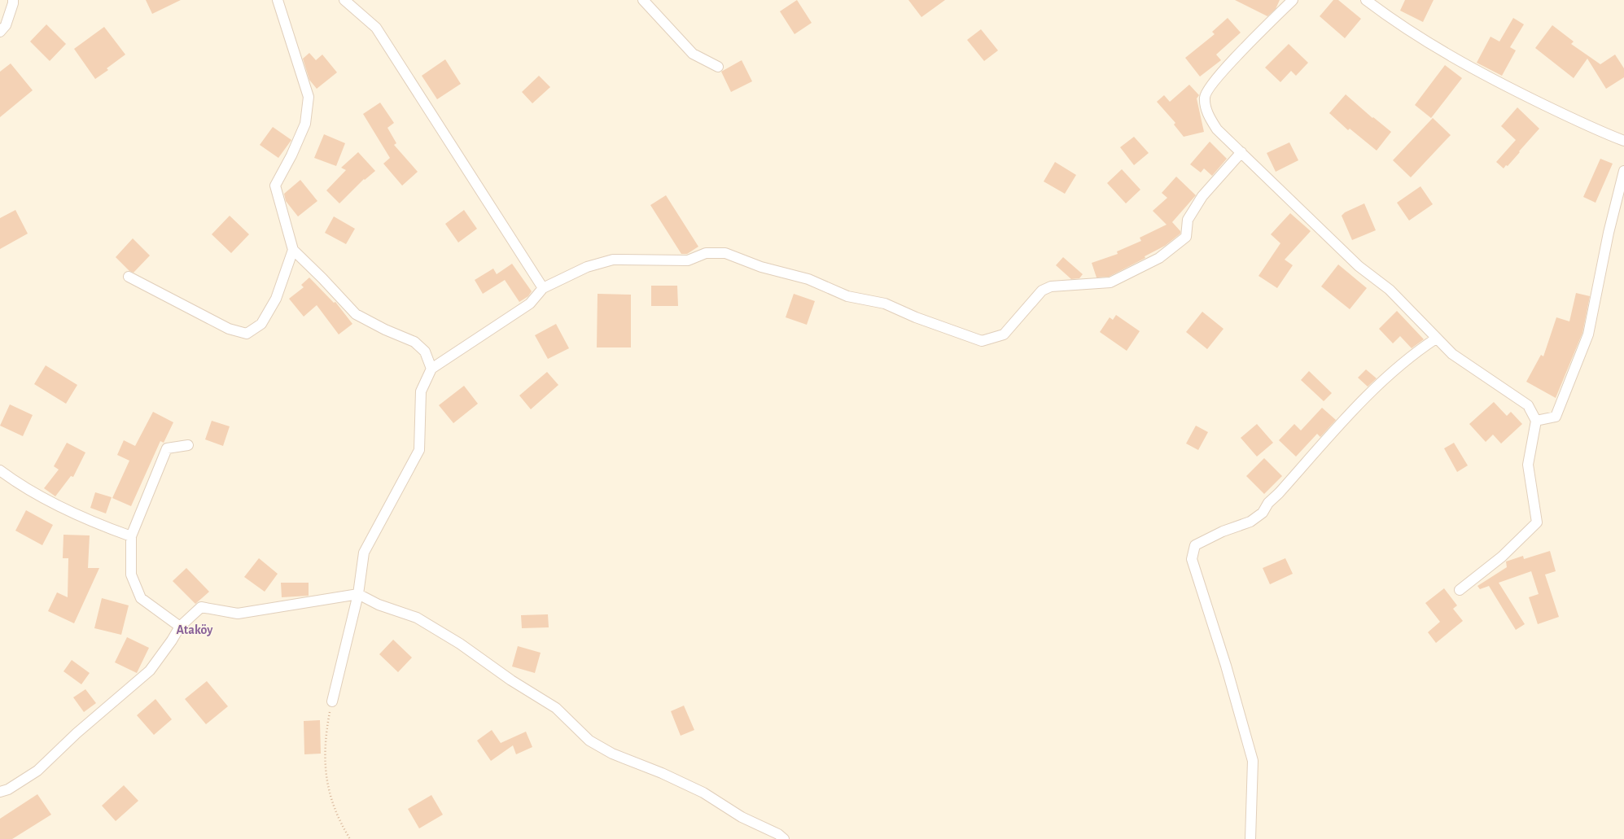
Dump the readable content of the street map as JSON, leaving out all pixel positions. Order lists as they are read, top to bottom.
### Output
{
  "districts": ["Ataköy"]
}
